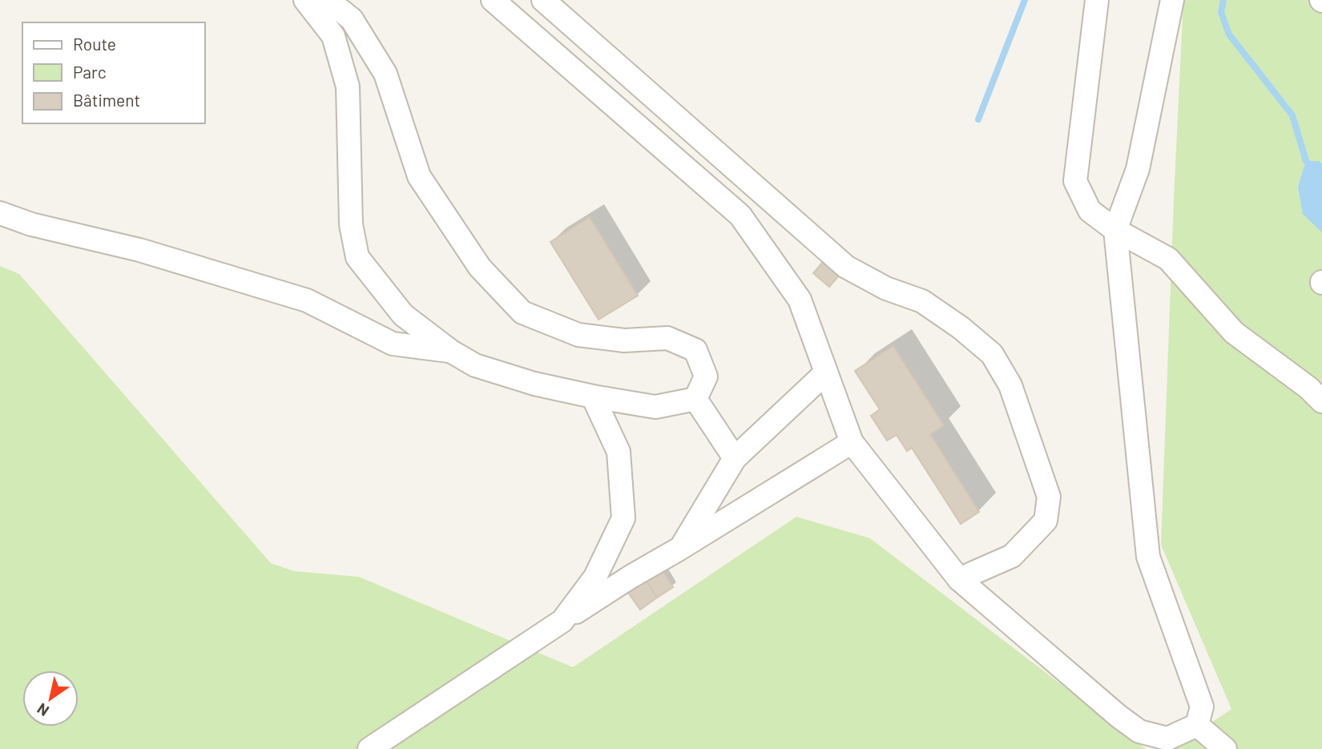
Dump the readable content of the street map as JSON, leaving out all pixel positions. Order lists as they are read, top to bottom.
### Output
{
  "legend": ["Route", "Parc", "Bâtiment"],
  "north": "bottom left"
}
